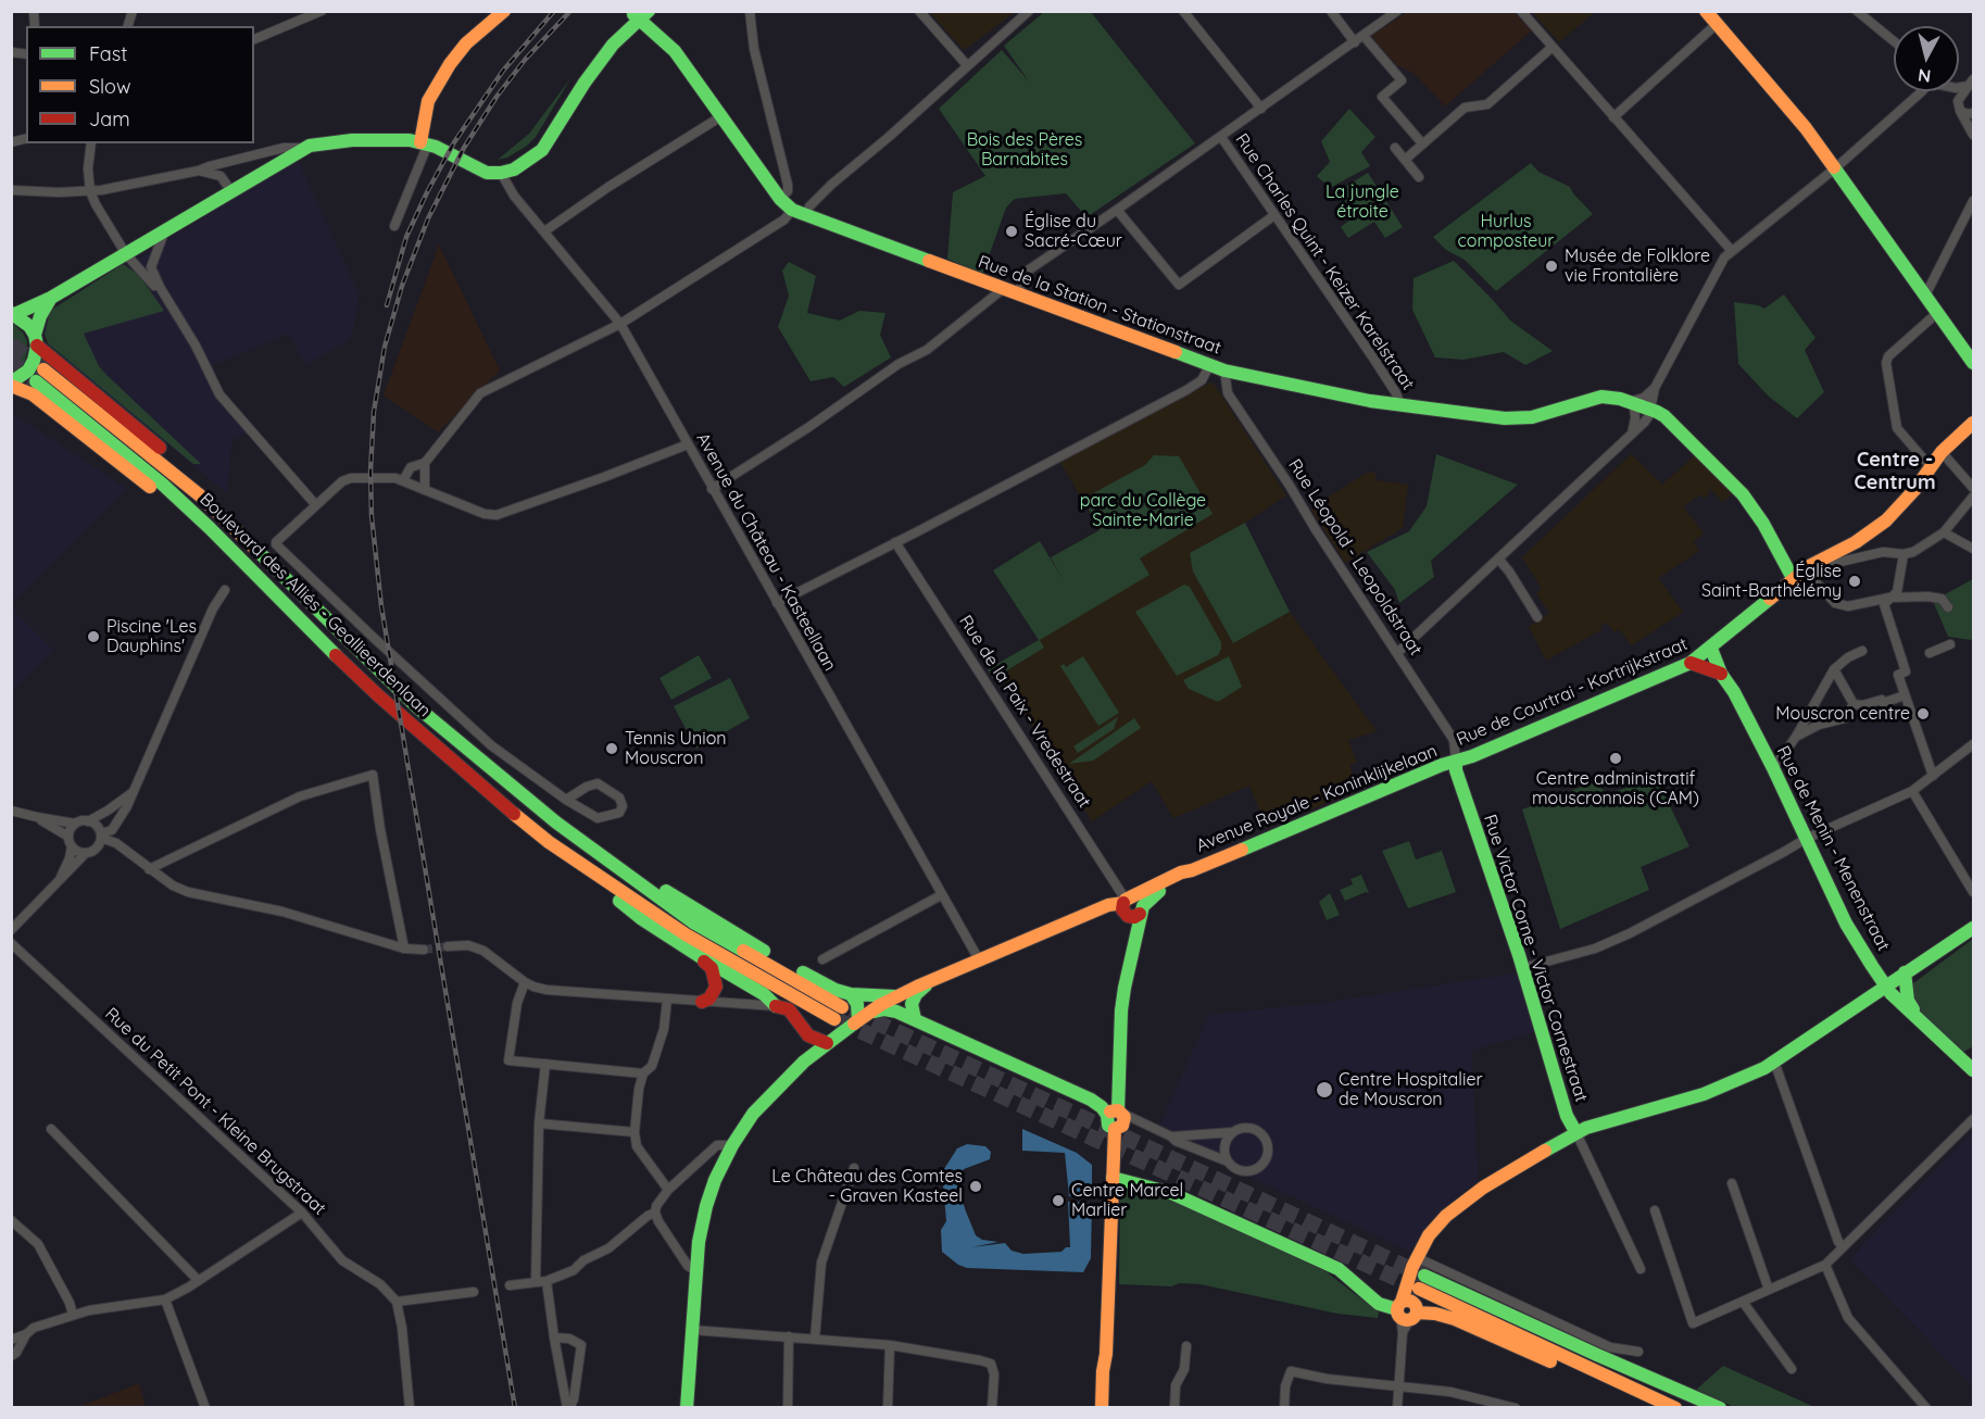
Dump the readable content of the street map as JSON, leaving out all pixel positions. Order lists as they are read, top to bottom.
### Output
{
  "streets": {
    "main road": [
      "Rue de la Station - Stationstraat",
      "Boulevard des Alliés - Geallieerdenlaan",
      "Rue de Courtrai - Kortrijkstraat",
      "Avenue Royale - Koninklijkelaan",
      "Rue de Menin - Menenstraat",
      "Rue Victor Corne - Victor Cornestraat"
    ],
    "street": [
      "Rue Charles Quint - Keizer Karelstraat",
      "Avenue du Château - Kasteellaan",
      "Rue Léopold - Leopoldstraat",
      "Rue de la Paix - Vredestraat",
      "Rue du Petit Pont - Kleine Brugstraat"
    ]
  },
  "crossings": [
    ["Rue Charles Quint - Keizer Karelstraat", "Rue de la Station - Stationstraat"],
    ["Rue de la Station - Stationstraat", "Rue Léopold - Leopoldstraat"],
    ["Avenue du Château - Kasteellaan", "Avenue Royale - Koninklijkelaan"],
    ["Rue Léopold - Leopoldstraat", "Rue de Courtrai - Kortrijkstraat"],
    ["Rue Léopold - Leopoldstraat", "Avenue Royale - Koninklijkelaan"],
    ["Rue Léopold - Leopoldstraat", "Rue Victor Corne - Victor Cornestraat"],
    ["Rue de Courtrai - Kortrijkstraat", "Avenue Royale - Koninklijkelaan"],
    ["Rue de Courtrai - Kortrijkstraat", "Rue de Menin - Menenstraat"],
    ["Rue de Courtrai - Kortrijkstraat", "Rue Victor Corne - Victor Cornestraat"],
    ["Rue de la Paix - Vredestraat", "Avenue Royale - Koninklijkelaan"],
    ["Avenue Royale - Koninklijkelaan", "Rue Victor Corne - Victor Cornestraat"]
  ],
  "districts": ["Centre - Centrum"],
  "parks": [
    "Bois des Pères Barnabites",
    "La jungle étroite",
    "Hurlus composteur",
    "parc du Collège Sainte-Marie"
  ],
  "places": [
    "Église du Sacré-Cœur",
    "Musée de Folklore vie Frontalière",
    "Église Saint-Barthélémy",
    "Piscine 'Les Dauphins'",
    "Mouscron centre",
    "Tennis Union Mouscron",
    "Centre administratif mouscronnois (CAM)",
    "Centre Hospitalier de Mouscron",
    "Le Château des Comtes - Graven Kasteel",
    "Centre Marcel Marlier"
  ],
  "legend": ["Fast", "Slow", "Jam"],
  "north": "bottom"
}
